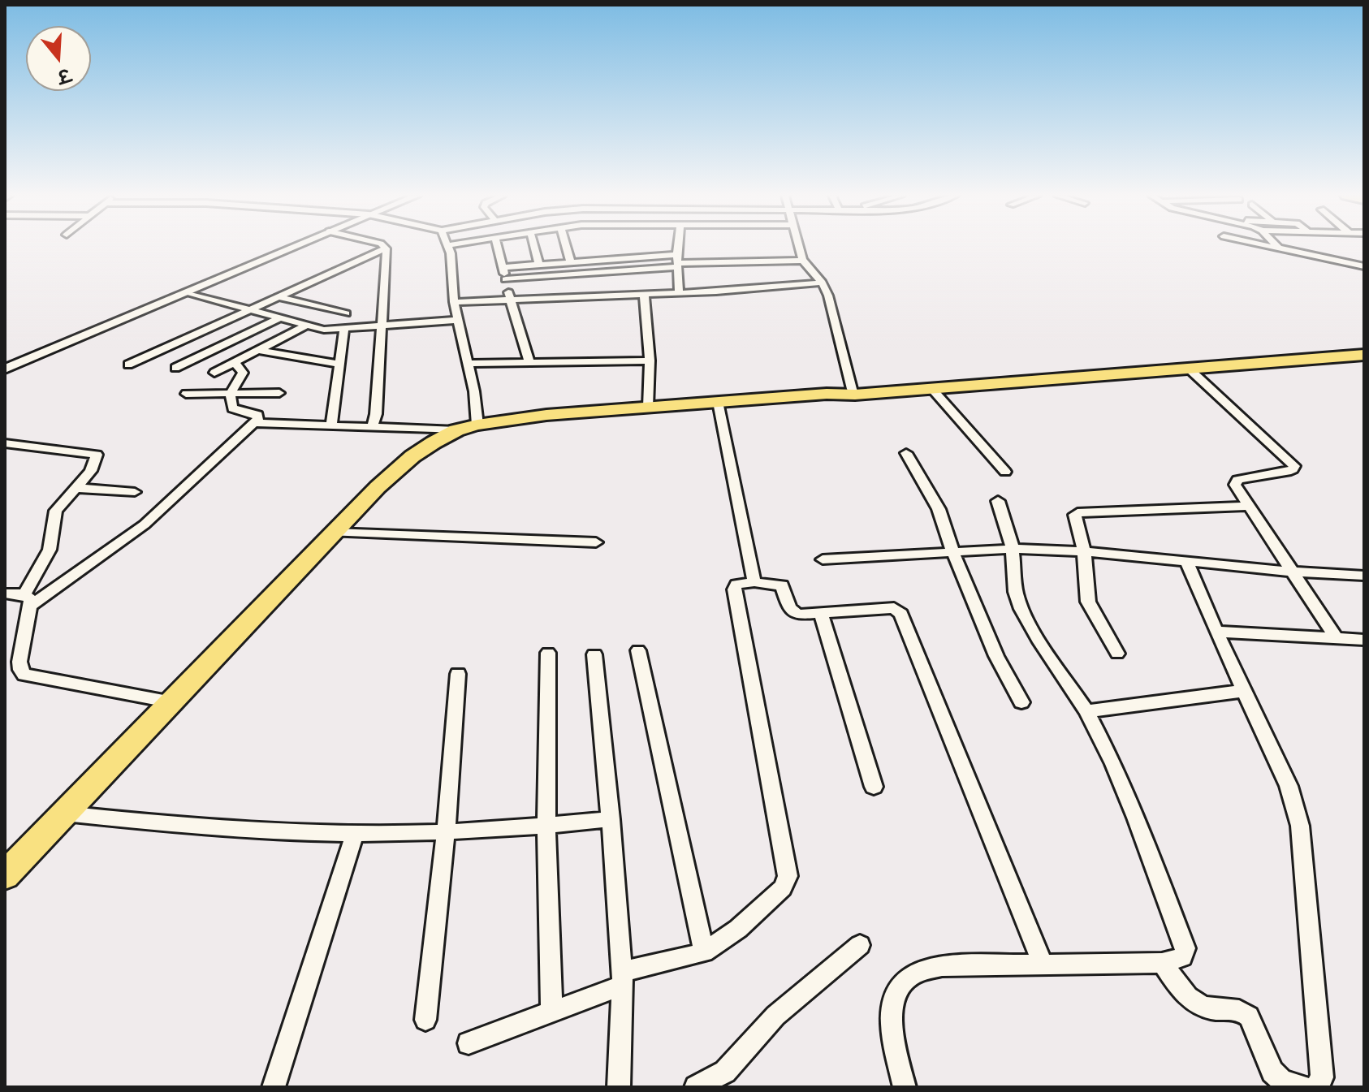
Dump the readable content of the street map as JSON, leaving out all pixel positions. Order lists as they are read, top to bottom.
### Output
{
  "north": "bottom"
}
